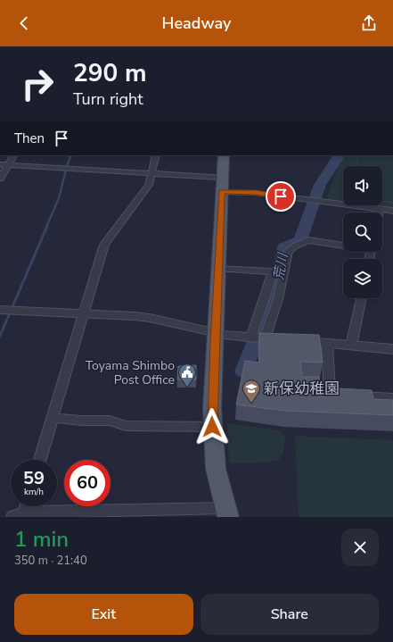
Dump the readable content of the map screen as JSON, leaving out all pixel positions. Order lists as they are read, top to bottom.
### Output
{
  "water": ["荒川"],
  "places": {
    "public building": ["Toyama Shimbo Post Office"],
    "school or university": ["新保幼稚園"]
  },
  "page": {
    "header": "Headway",
    "turn": ["290 m", "Turn right"],
    "then": "Then",
    "speed": "59 km/h",
    "limit": "60",
    "heading": ["1 min", "350 m · 21:40"],
    "buttons": ["Exit", "Share"]
  }
}
